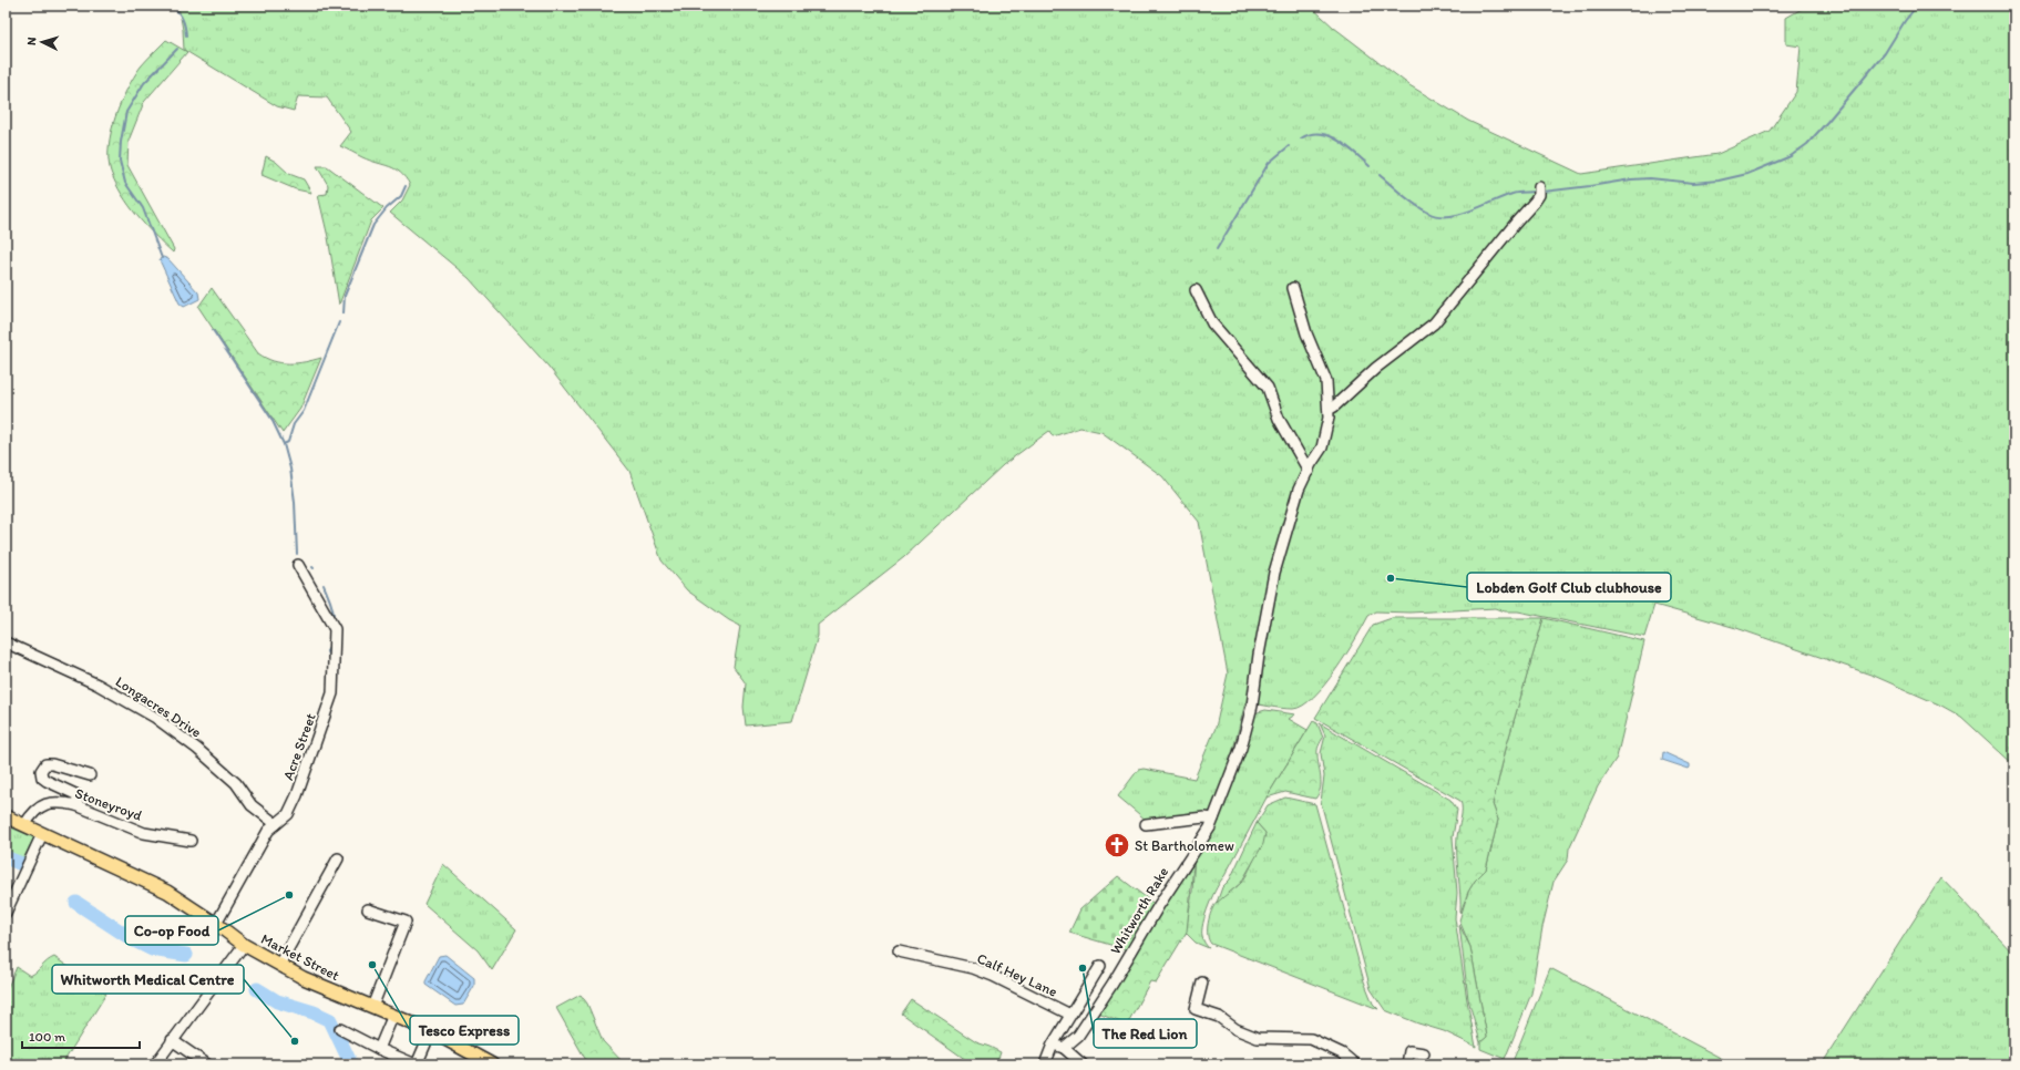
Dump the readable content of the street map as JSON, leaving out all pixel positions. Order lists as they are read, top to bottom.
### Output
{
  "streets": {
    "main road": ["Market Street"],
    "street": [
      "Longacres Drive",
      "Acre Street",
      "Stoneyroyd",
      "Whitworth Rake",
      "Calf Hey Lane"
    ]
  },
  "crossings": [
    ["Longacres Drive", "Acre Street"],
    ["Acre Street", "Market Street"],
    ["Stoneyroyd", "Market Street"]
  ],
  "places": {
    "other": [
      "Lobden Golf Club clubhouse",
      "Co-op Food",
      "Tesco Express",
      "The Red Lion",
      "Whitworth Medical Centre"
    ],
    "church": ["St Bartholomew"]
  },
  "scale_bar": "100 m",
  "north": "left"
}
